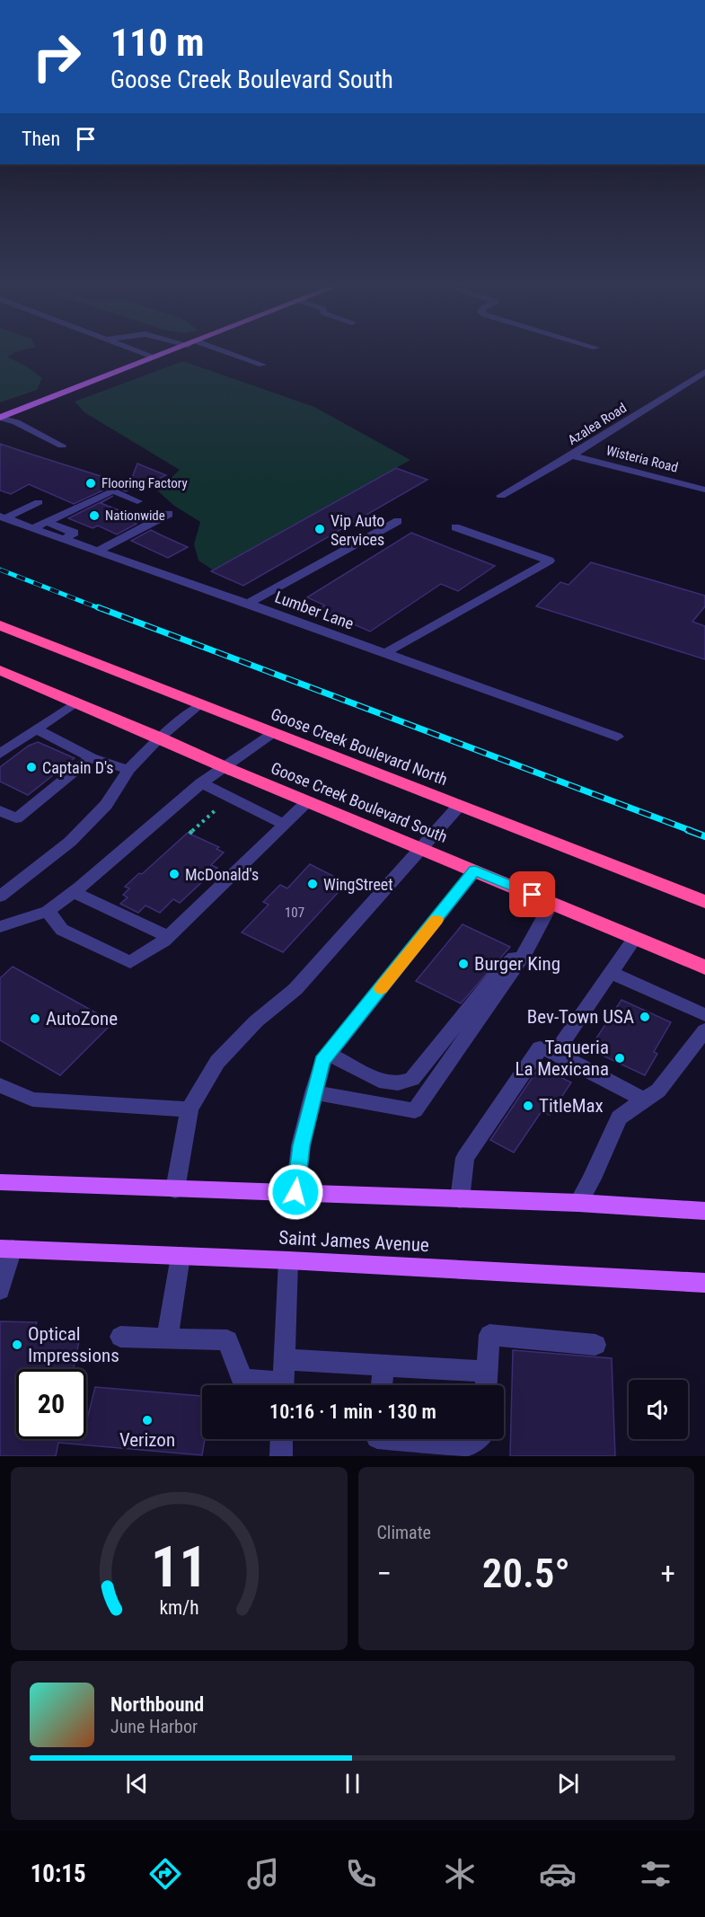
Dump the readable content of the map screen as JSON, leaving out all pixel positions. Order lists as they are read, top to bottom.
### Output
{
  "streets": {
    "highway": ["Goose Creek Boulevard North", "Goose Creek Boulevard South"],
    "main road": ["Saint James Avenue"],
    "street": ["Azalea Road", "Wisteria Road", "Lumber Lane"]
  },
  "crossings": [
    ["Azalea Road", "Wisteria Road"]
  ],
  "places": [
    "Flooring Factory",
    "Nationwide",
    "Vip Auto Services",
    "Captain D's",
    "McDonald's",
    "WingStreet",
    "Burger King",
    "Bev-Town USA",
    "AutoZone",
    "Taqueria La Mexicana",
    "TitleMax",
    "Optical Impressions",
    "Verizon"
  ],
  "house_numbers": ["107"],
  "page": {
    "turn": ["110 m", "Goose Creek Boulevard South"],
    "then": "Then",
    "limit": "20",
    "trip": "10:16 · 1 min · 130 m",
    "tile": "Climate",
    "heat": ["−", "20.5°", "+"],
    "song": ["Northbound", "June Harbor"],
    "tabs": "10:15",
    "gauge": ["11", "km/h"]
  }
}
